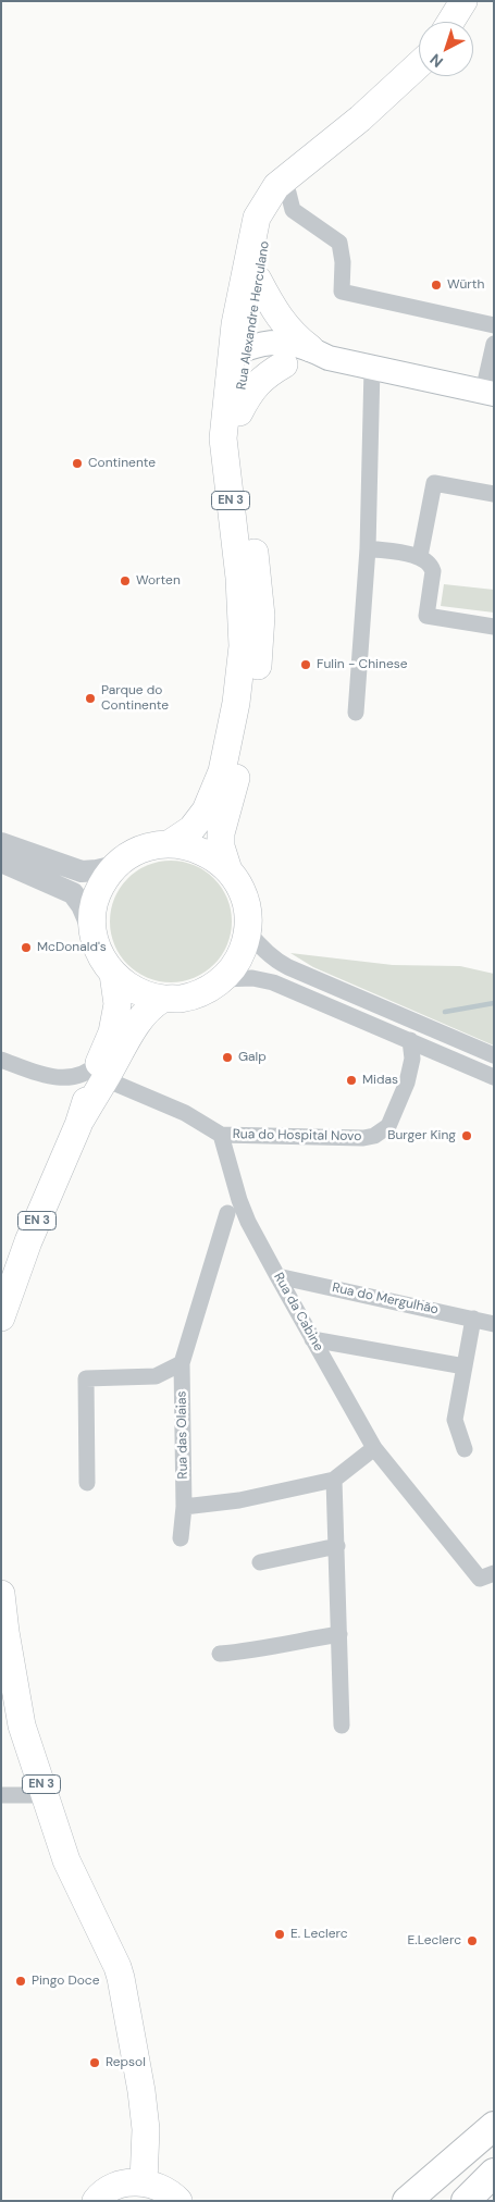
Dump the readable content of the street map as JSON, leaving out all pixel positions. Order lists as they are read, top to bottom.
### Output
{
  "streets": {
    "main road": ["Rua Alexandre Herculano", "EN 3"],
    "street": [
      "Rua do Hospital Novo",
      "Rua do Mergulhão",
      "Rua da Cabine",
      "Rua das Olaias"
    ]
  },
  "crossings": [
    ["Rua Alexandre Herculano", "EN 3"],
    ["Rua do Hospital Novo", "Rua da Cabine"],
    ["Rua do Mergulhão", "Rua da Cabine"]
  ],
  "places": [
    "Würth",
    "Continente",
    "Worten",
    "Fulin - Chinese",
    "Parque do Continente",
    "McDonald's",
    "Galp",
    "Midas",
    "Burger King",
    "E. Leclerc",
    "E.Leclerc",
    "Pingo Doce",
    "Repsol"
  ],
  "north": "bottom left"
}
